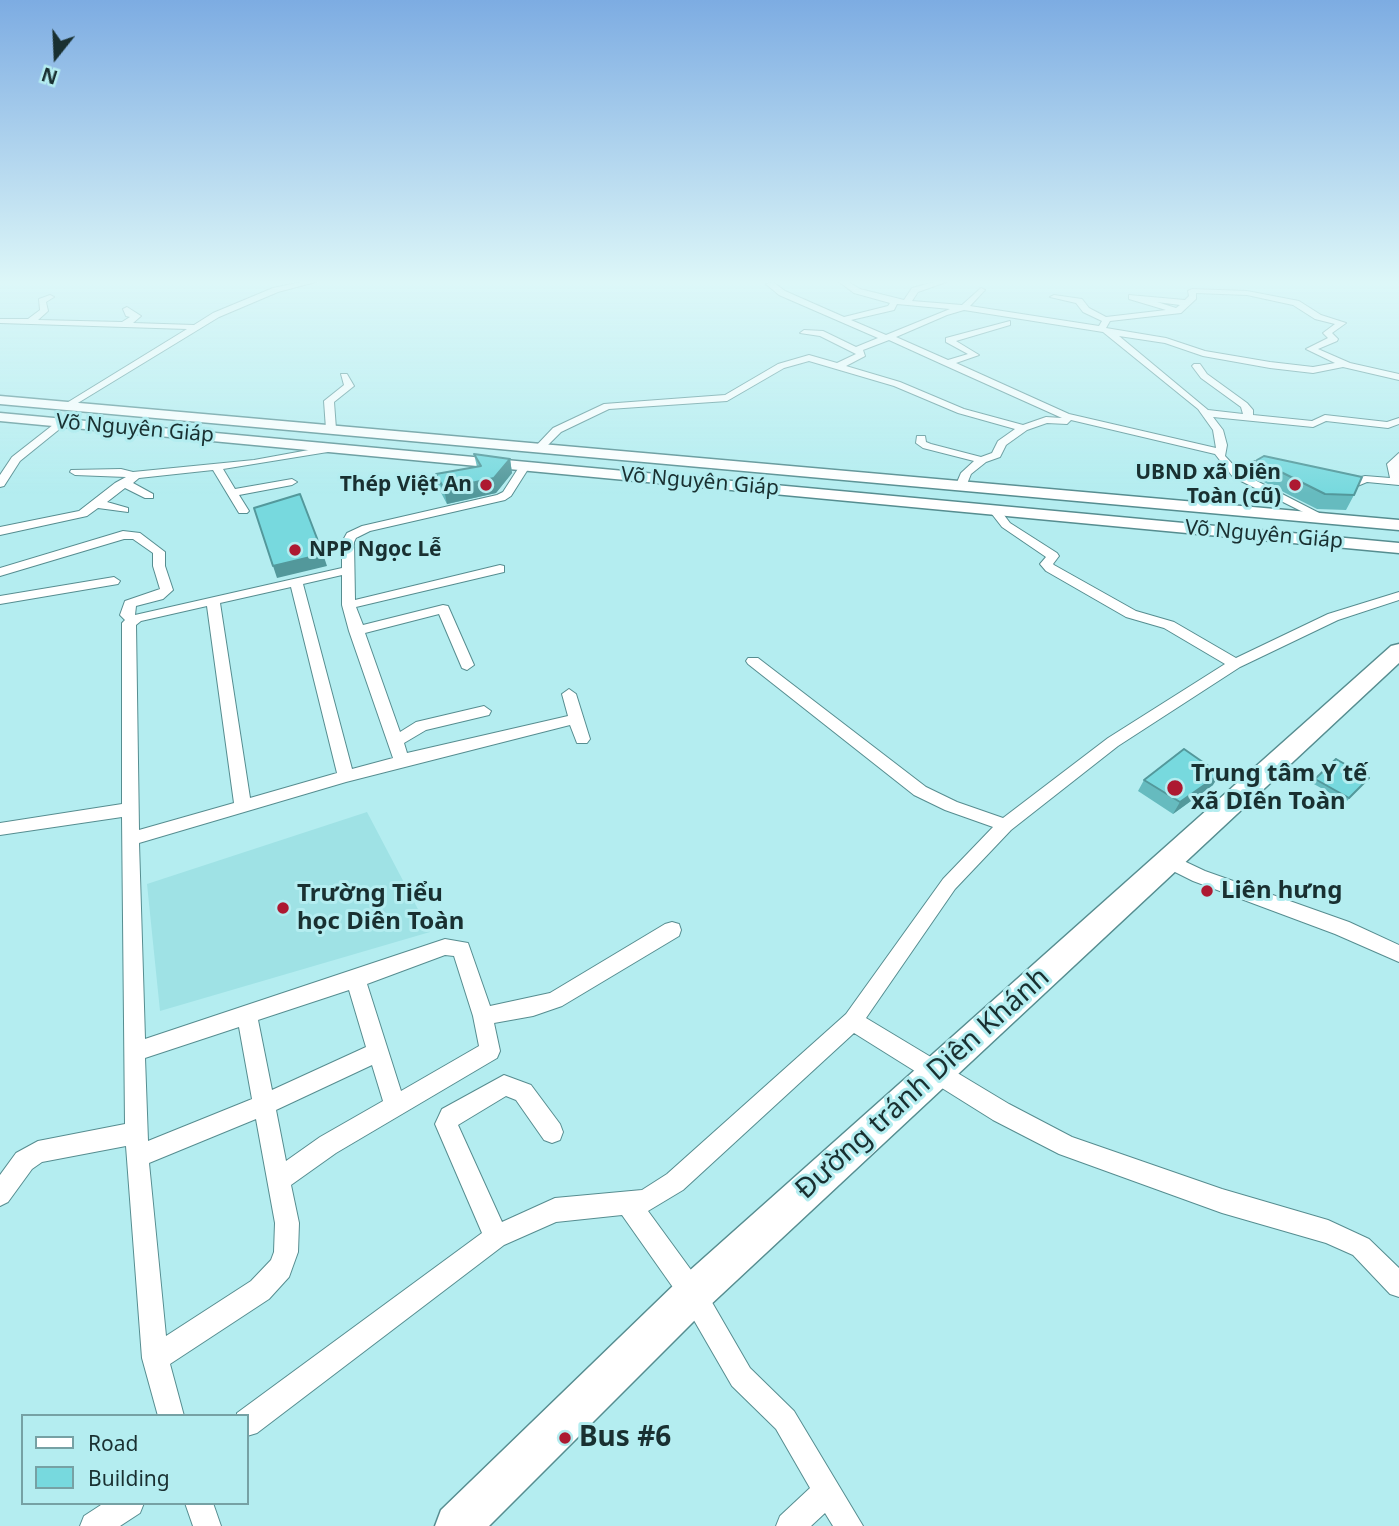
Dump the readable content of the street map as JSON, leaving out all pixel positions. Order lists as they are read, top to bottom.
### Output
{
  "streets": {
    "highway": ["Đường tránh Diên Khánh"],
    "main road": ["Võ Nguyên Giáp"]
  },
  "places": [
    "Thép Việt An",
    "UBND xã Diên Toàn (cũ)",
    "NPP Ngọc Lễ",
    "Trung tâm Y tế xã DIên Toàn",
    "Liên hưng",
    "Trường Tiểu học Diên Toàn",
    "Bus #6"
  ],
  "legend": ["Road", "Building"],
  "north": "bottom"
}
